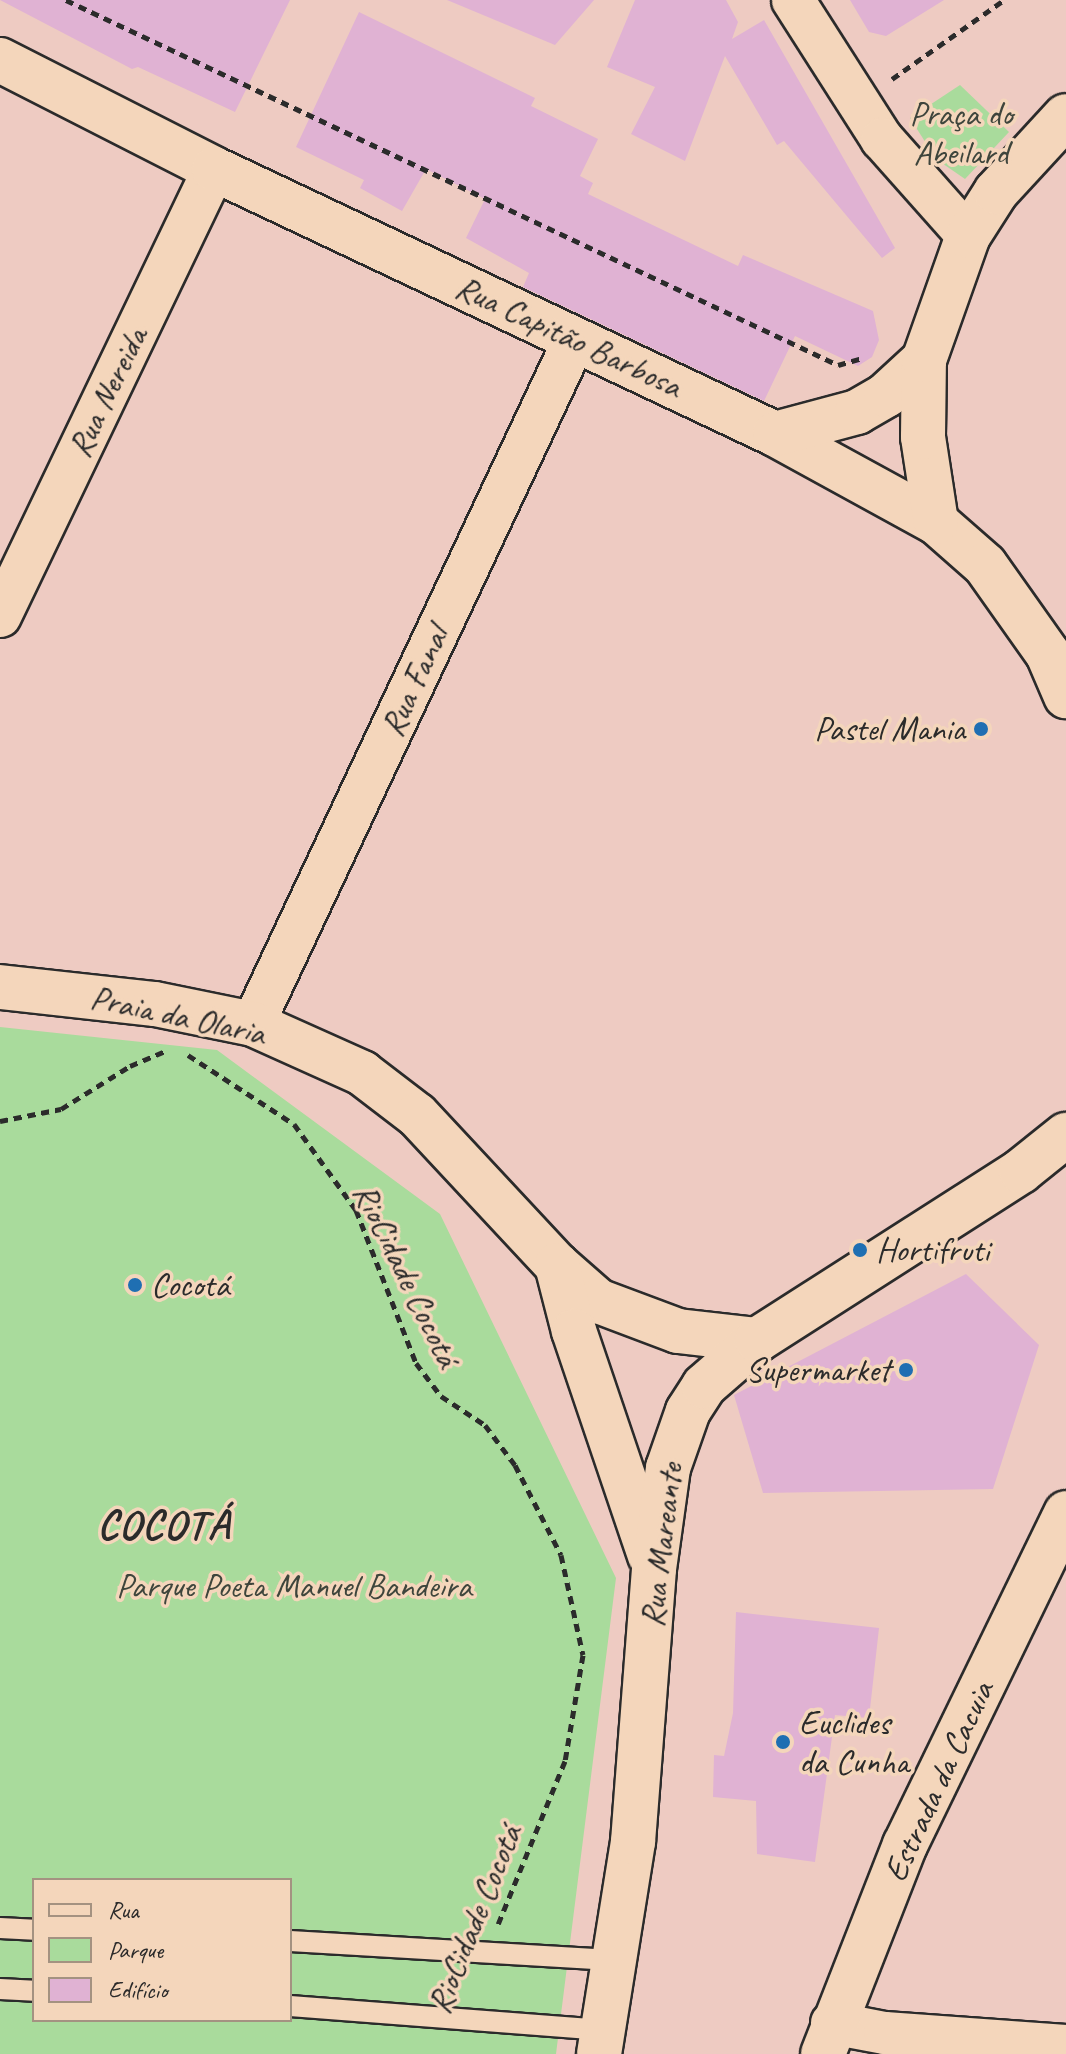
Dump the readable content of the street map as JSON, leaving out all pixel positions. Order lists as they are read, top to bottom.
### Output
{
  "streets": {
    "main road": [
      "Rua Capitão Barbosa",
      "Praia da Olaria",
      "Rua Mareante",
      "Estrada da Cacuia"
    ],
    "street": ["Rua Nereida", "Rua Fanal"],
    "path": ["RioCidade Cocotá"]
  },
  "crossings": [
    ["Rua Capitão Barbosa", "Rua Nereida"],
    ["Rua Capitão Barbosa", "Rua Fanal"],
    ["Rua Fanal", "Praia da Olaria"],
    ["Praia da Olaria", "Rua Mareante"]
  ],
  "districts": ["COCOTÁ"],
  "parks": ["Praça do Abeilard", "Parque Poeta Manuel Bandeira"],
  "places": [
    "Pastel Mania",
    "Hortifruti",
    "Cocotá",
    "Supermarket",
    "Euclides da Cunha"
  ],
  "legend": ["Rua", "Parque", "Edifício"]
}
